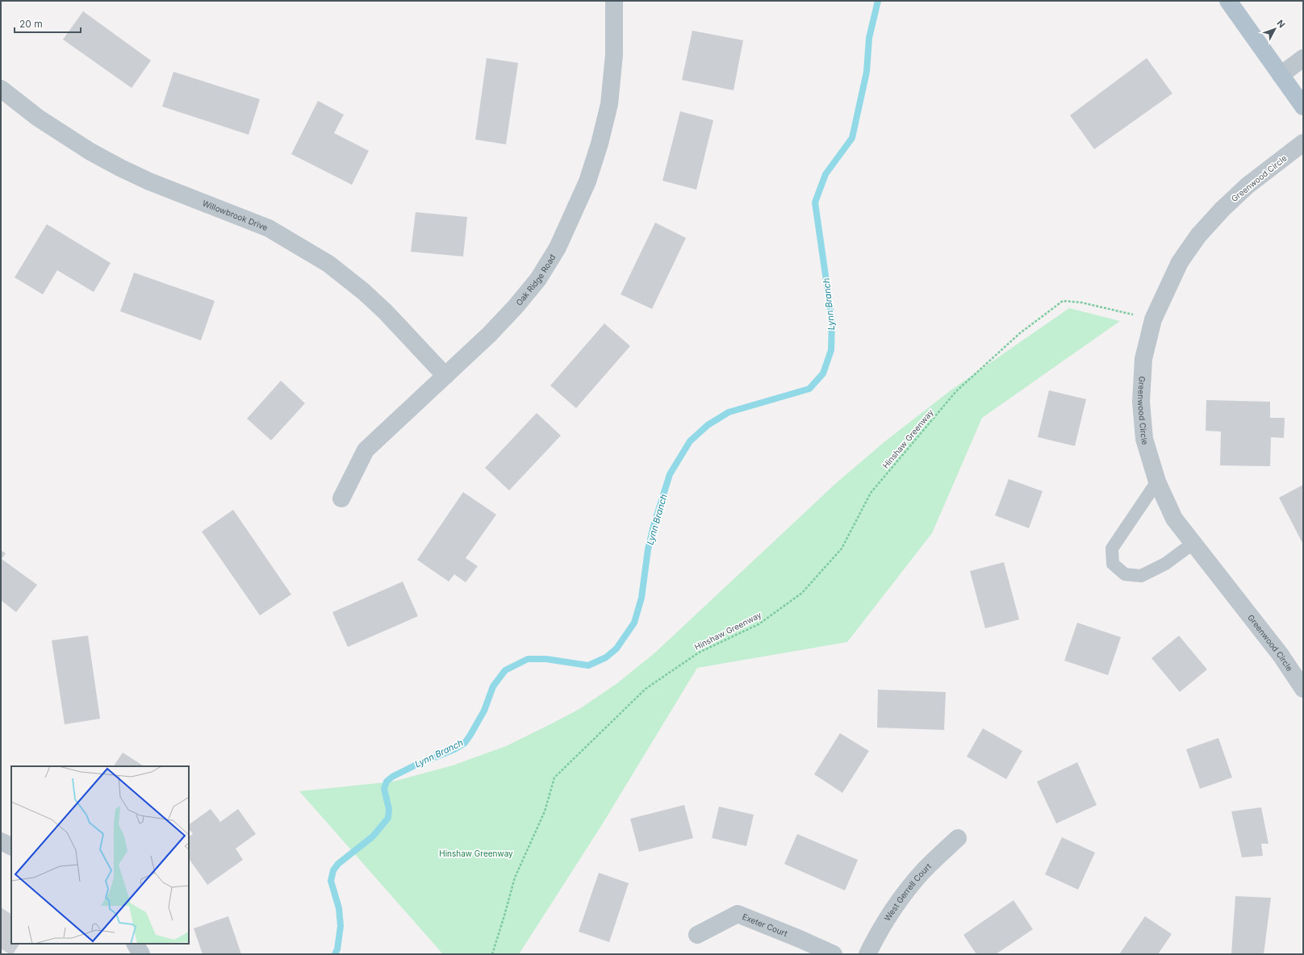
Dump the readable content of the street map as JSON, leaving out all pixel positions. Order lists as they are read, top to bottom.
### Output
{
  "streets": {
    "street": [
      "Greenwood Circle",
      "Willowbrook Drive",
      "Oak Ridge Road",
      "West Gerrell Court",
      "Exeter Court"
    ],
    "path": ["Hinshaw Greenway"]
  },
  "crossings": [
    ["Greenwood Circle", "Hinshaw Greenway"],
    ["Willowbrook Drive", "Oak Ridge Road"]
  ],
  "water": ["Lynn Branch"],
  "parks": ["Hinshaw Greenway"],
  "scale_bar": "20 m",
  "north": "top right"
}
